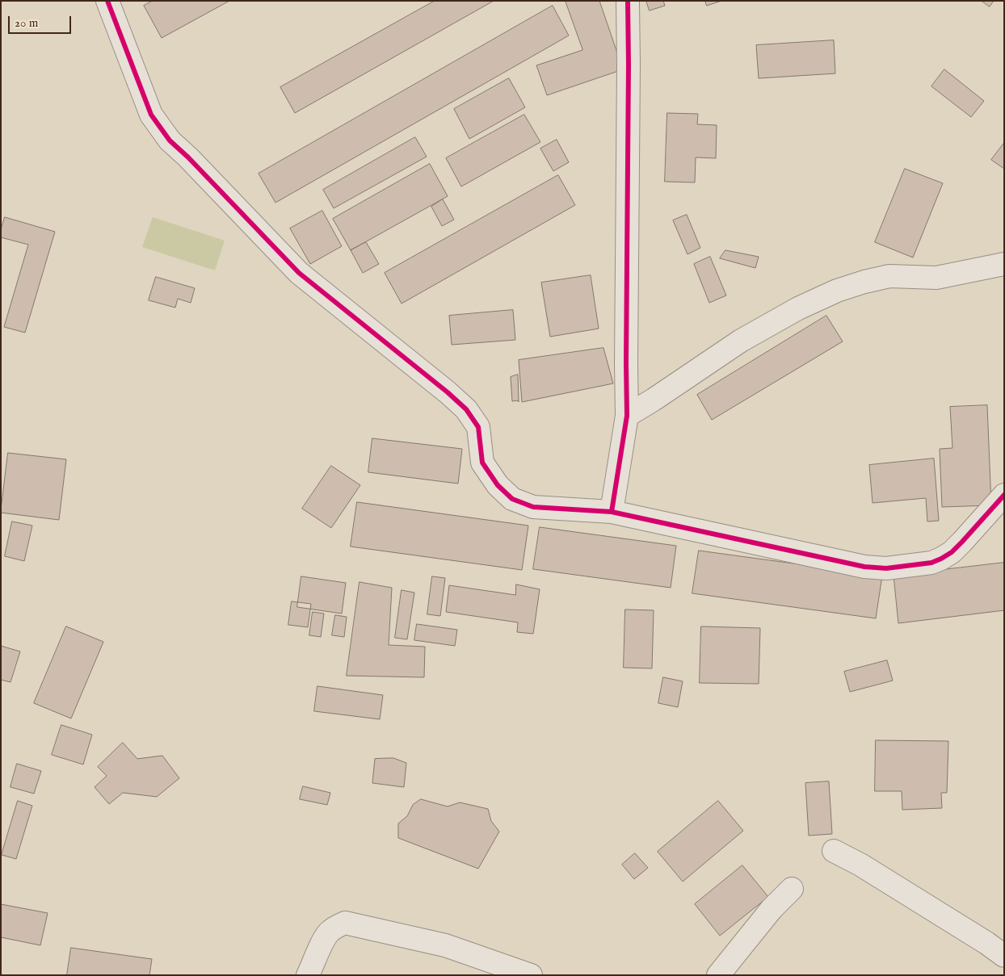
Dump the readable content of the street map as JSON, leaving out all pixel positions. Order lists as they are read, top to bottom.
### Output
{
  "scale_bar": "20 m"
}
